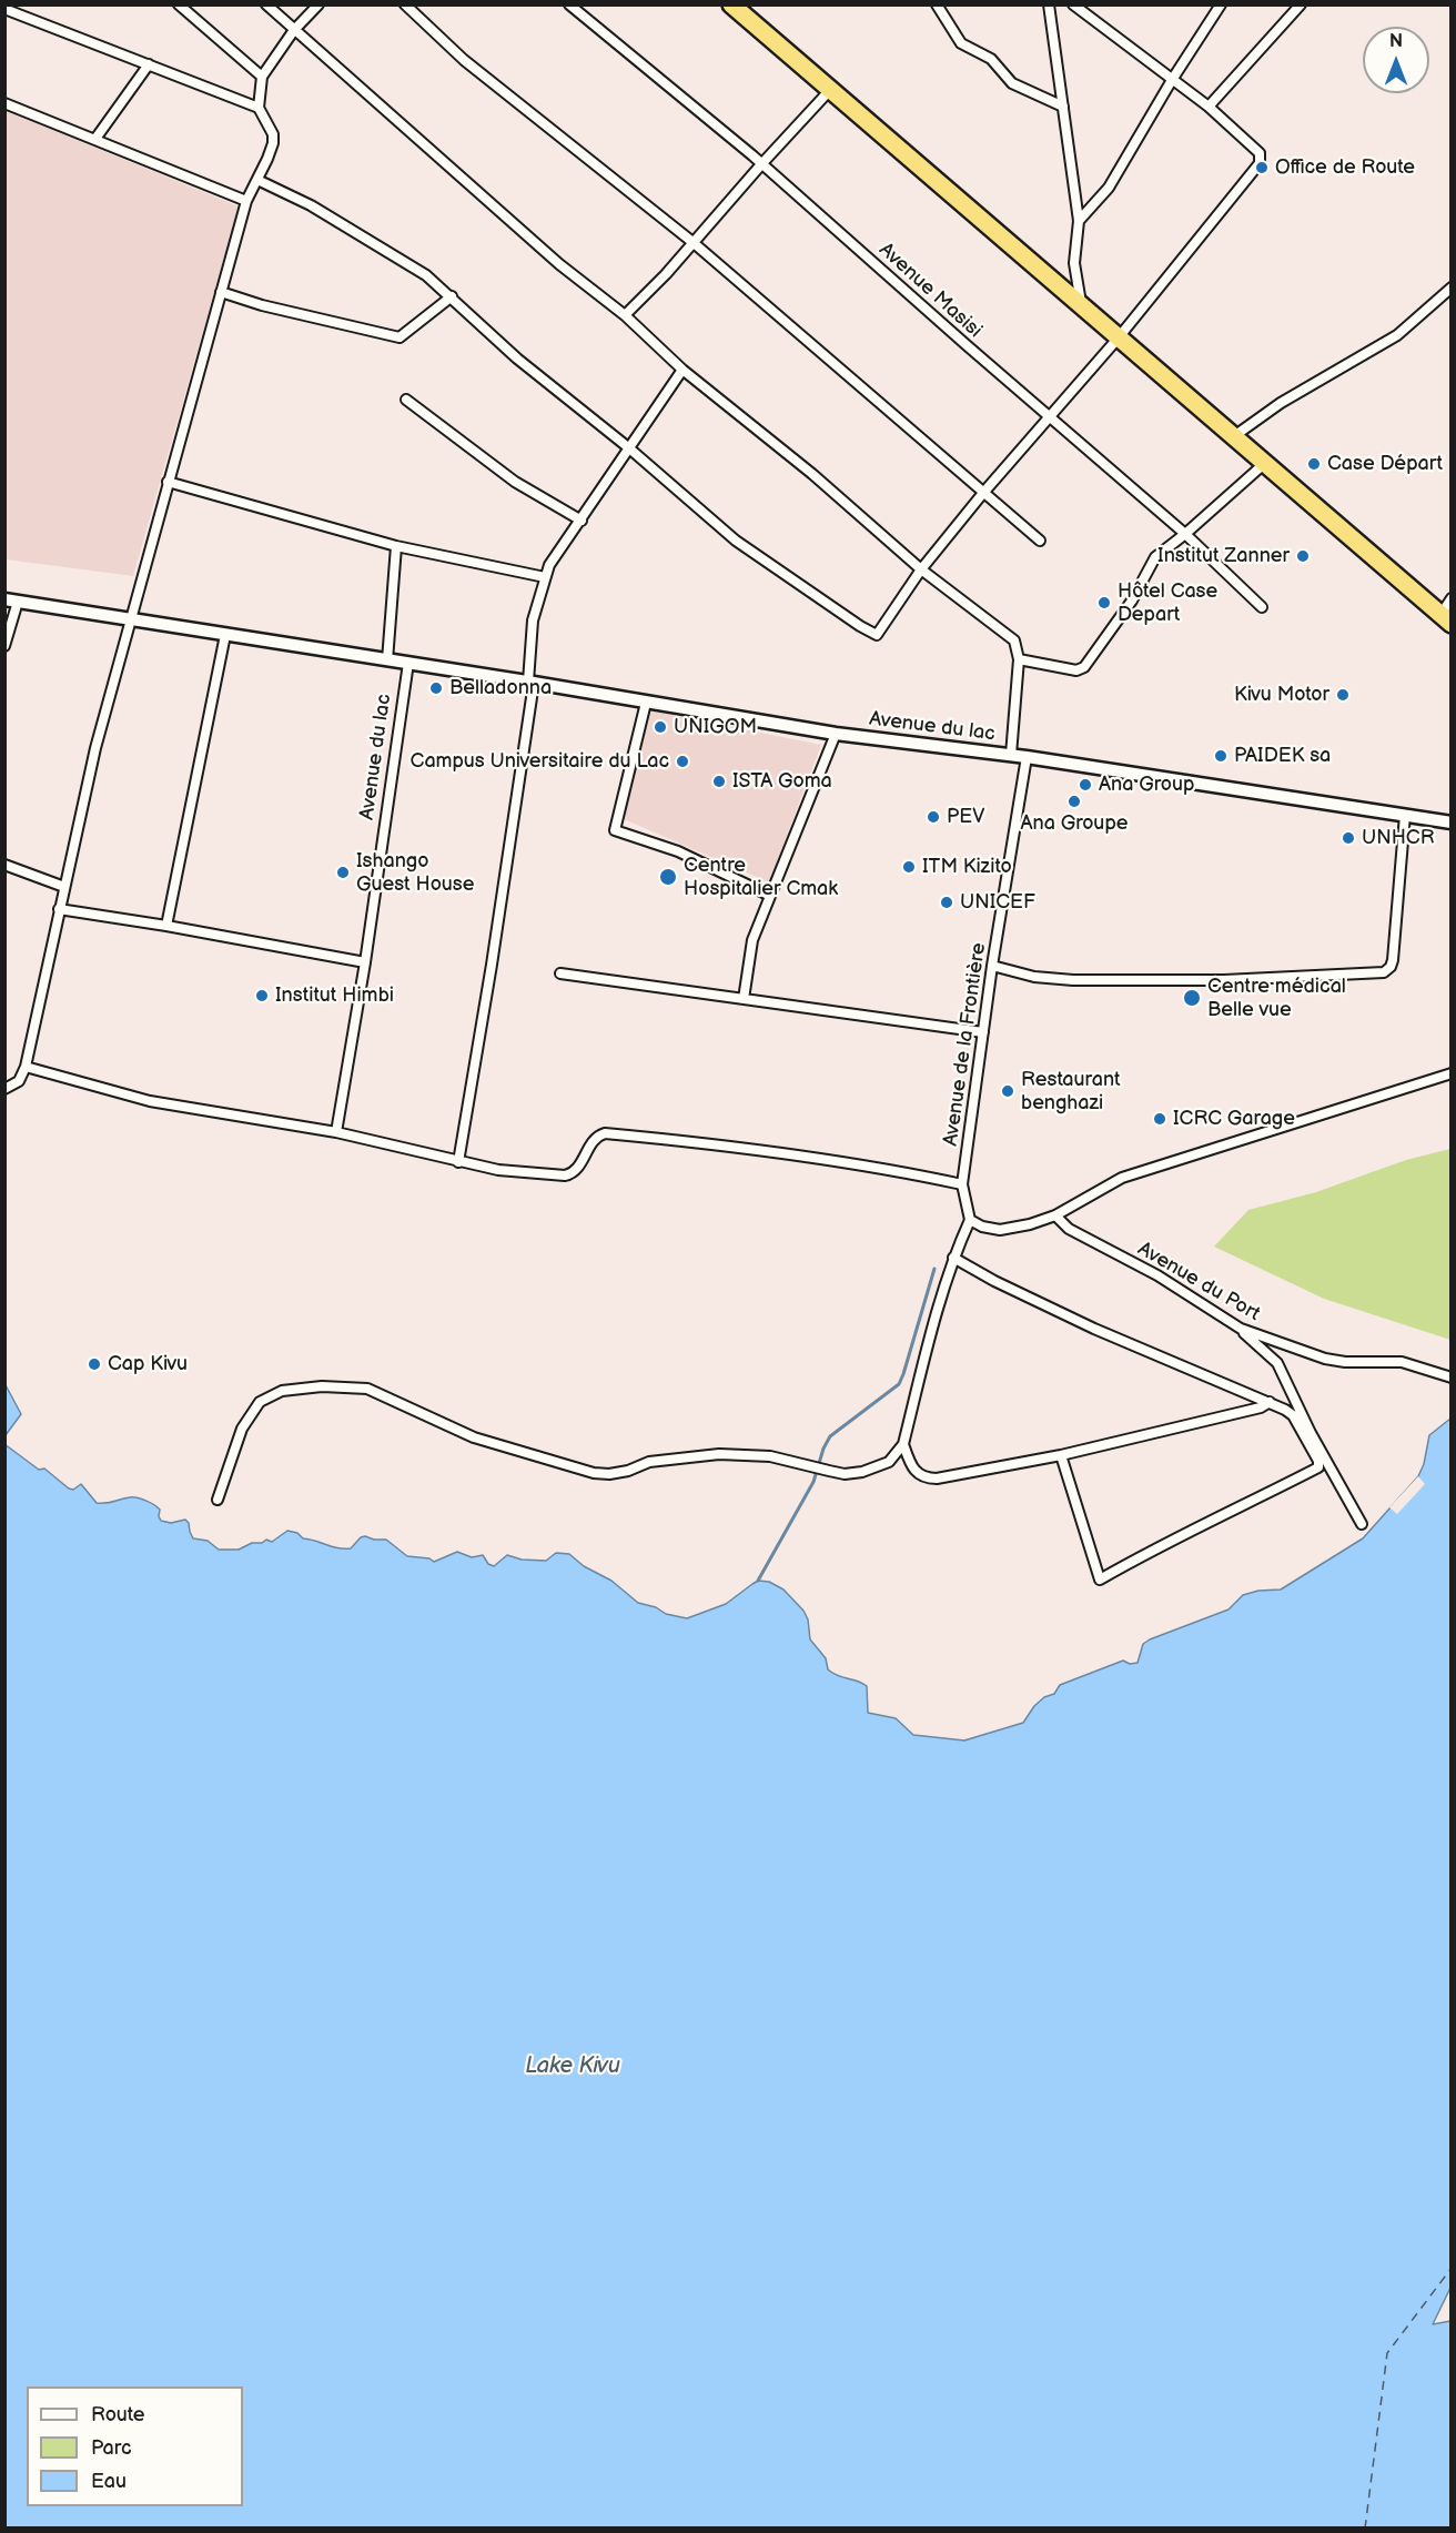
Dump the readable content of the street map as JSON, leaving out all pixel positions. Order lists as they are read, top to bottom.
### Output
{
  "streets": {
    "main road": ["Avenue du lac"],
    "street": ["Avenue Masisi", "Avenue de la Frontière", "Avenue du Port"]
  },
  "crossings": [
    ["Avenue du lac", "Avenue de la Frontière"]
  ],
  "water": ["Lake Kivu"],
  "places": [
    "Office de Route",
    "Case Départ",
    "Institut Zanner",
    "Hôtel Case Depart",
    "Belladonna",
    "Kivu Motor",
    "UNIGOM",
    "PAIDEK sa",
    "Campus Universitaire du Lac",
    "ISTA Goma",
    "Ana Group",
    "Ana Groupe",
    "PEV",
    "UNHCR",
    "ITM Kizito",
    "Ishango Guest House",
    "Centre Hospitalier Cmak",
    "UNICEF",
    "Institut Himbi",
    "Centre médical Belle vue",
    "Restaurant benghazi",
    "ICRC Garage",
    "Cap Kivu"
  ],
  "legend": ["Route", "Parc", "Eau"],
  "north": "top"
}
